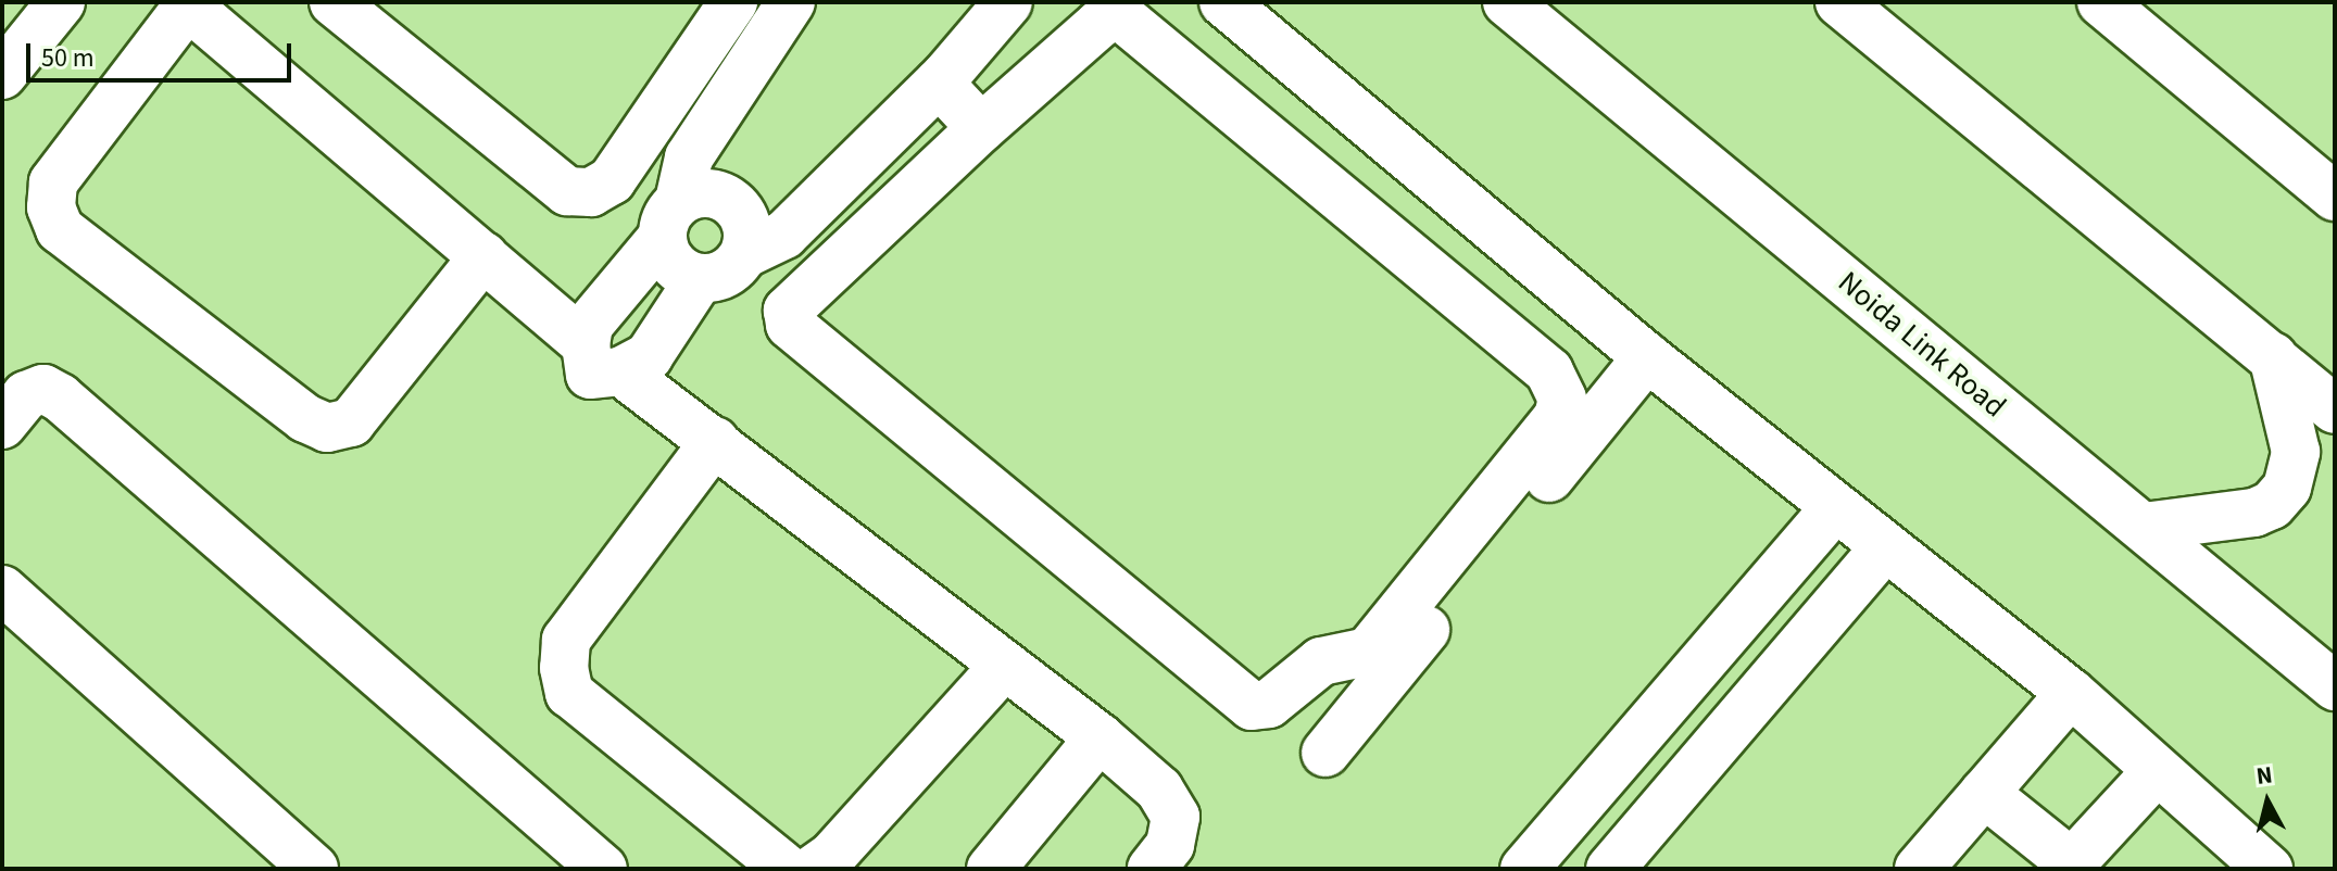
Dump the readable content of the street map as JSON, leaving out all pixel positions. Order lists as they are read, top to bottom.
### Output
{
  "streets": {
    "street": ["Noida Link Road"]
  },
  "scale_bar": "50 m",
  "north": "top"
}
